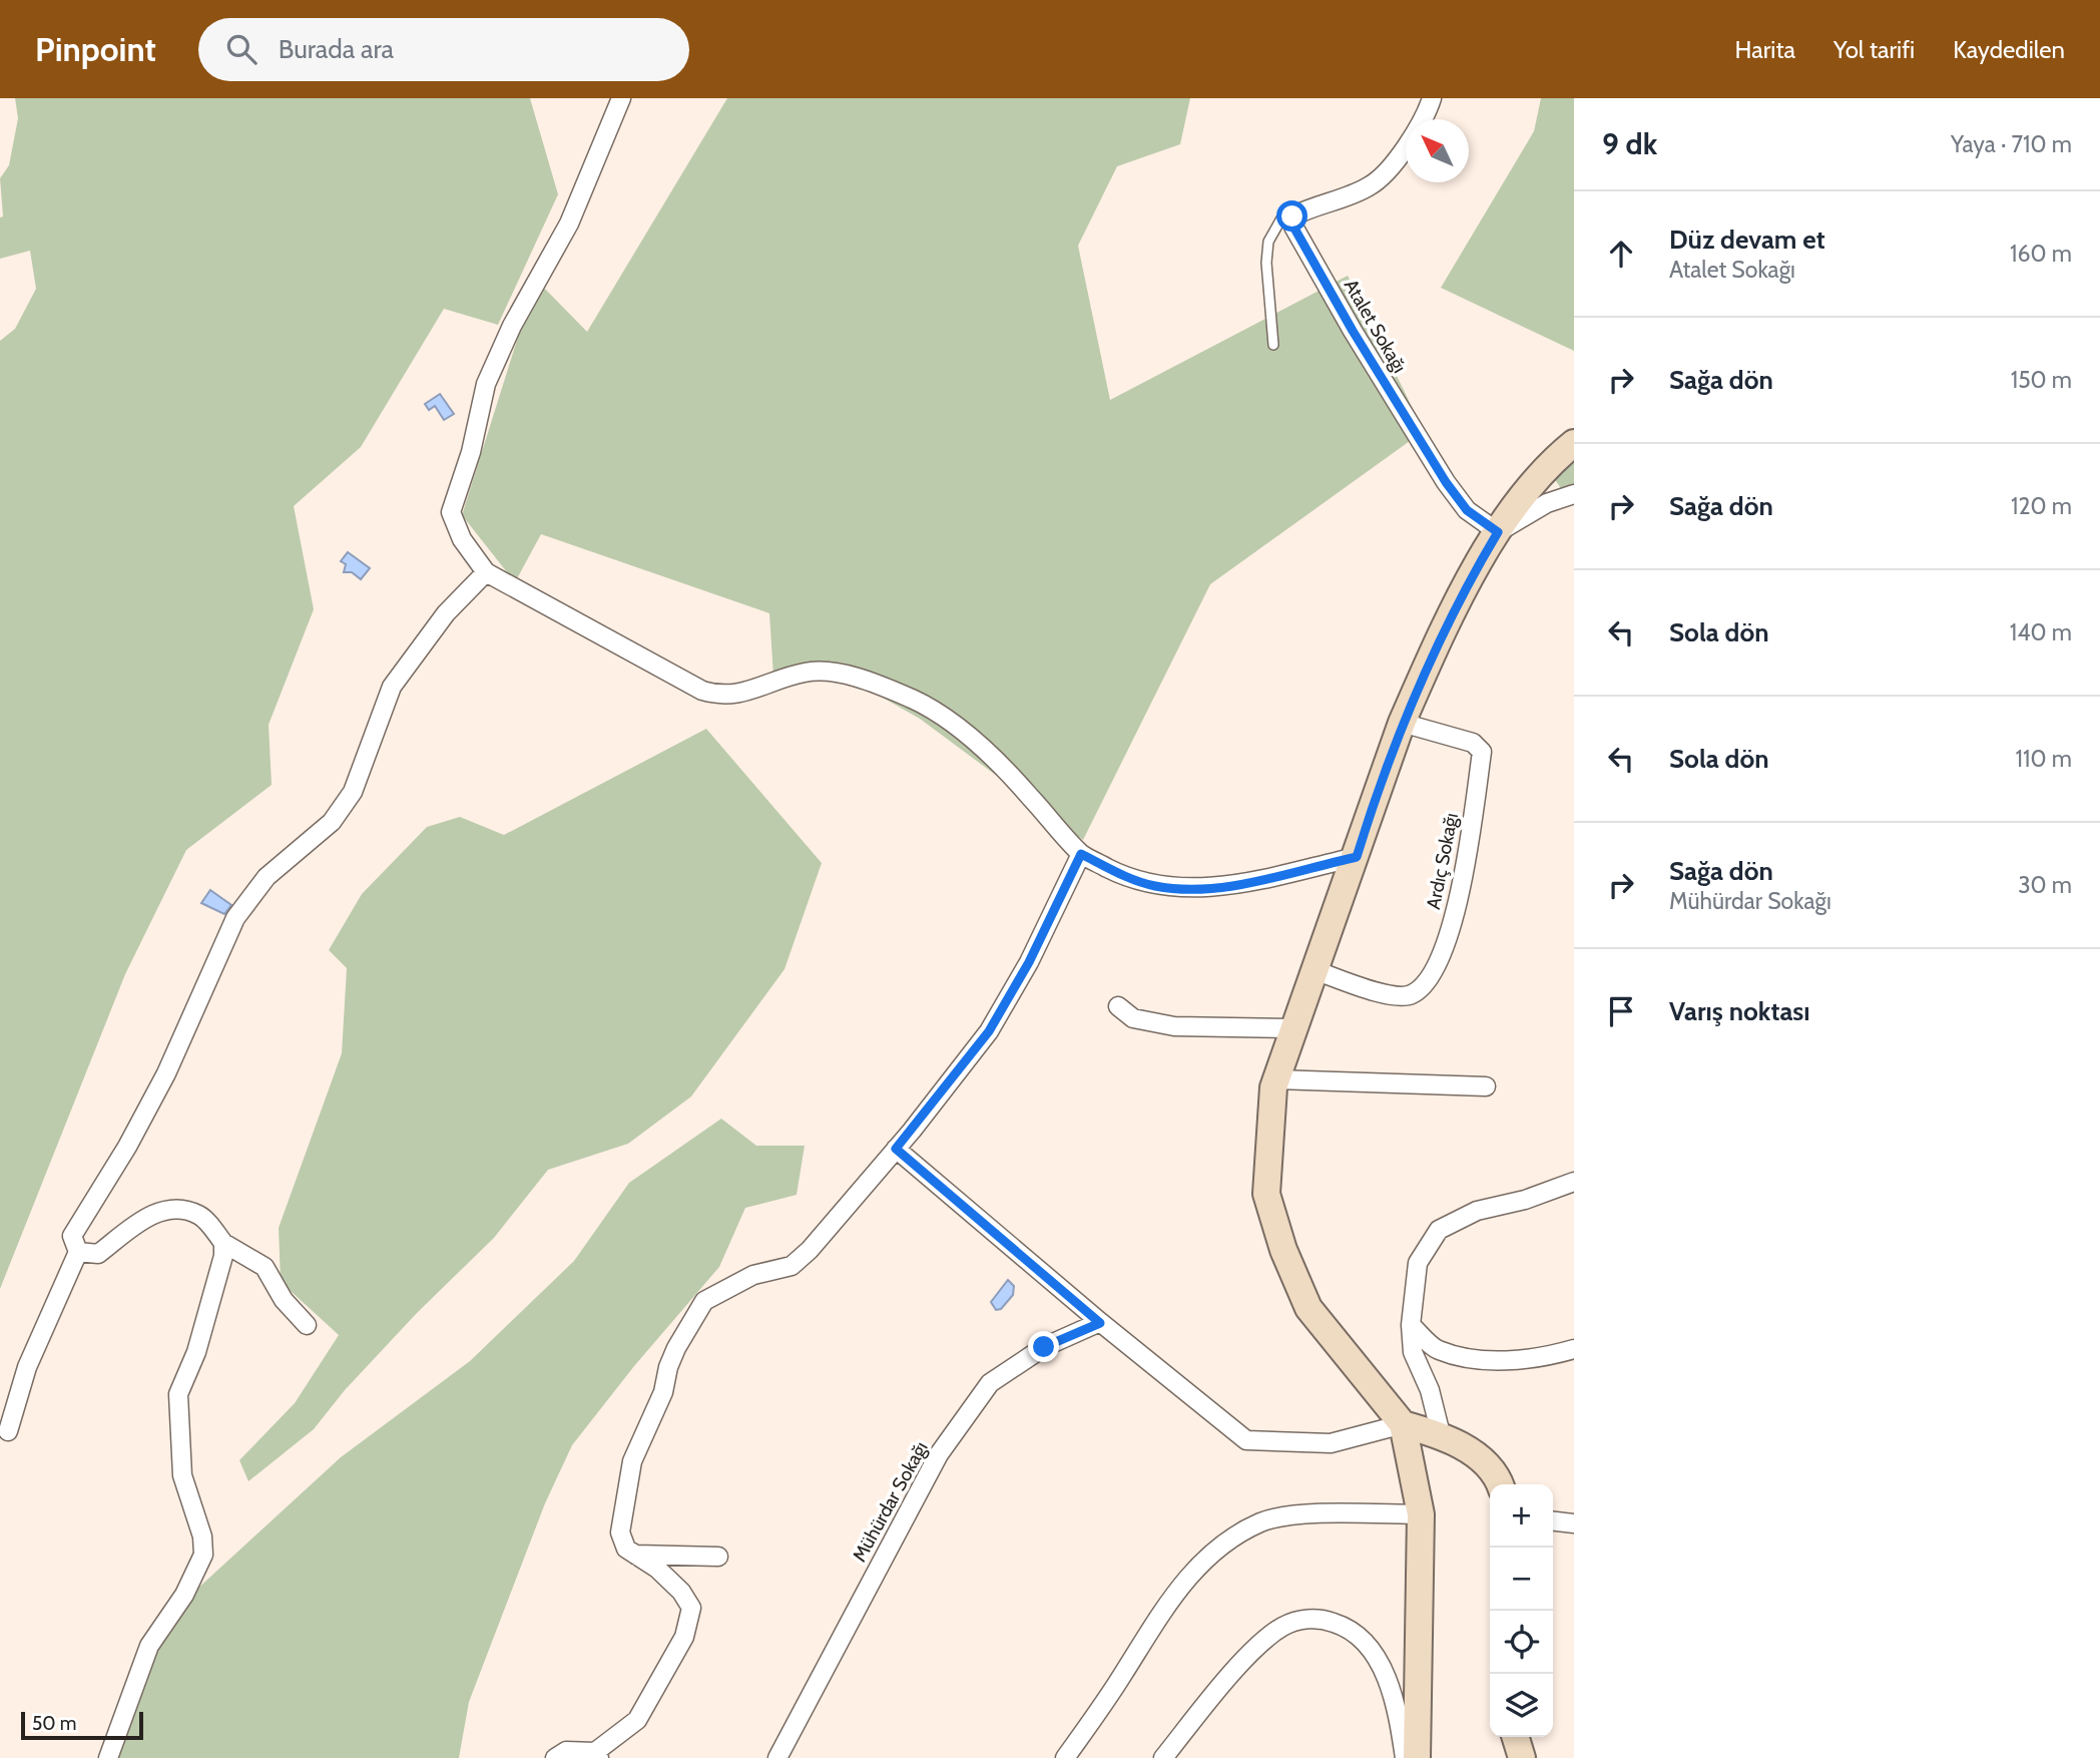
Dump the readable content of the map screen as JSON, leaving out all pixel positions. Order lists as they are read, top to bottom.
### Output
{
  "streets": {
    "street": ["Atalet Sokağı", "Ardıç Sokağı", "Mühürdar Sokağı"]
  },
  "scale_bar": "50 m",
  "north": "top left",
  "page": {
    "header": "Pinpoint",
    "search": "Burada ara",
    "nav": ["Harita", "Yol tarifi", "Kaydedilen"],
    "heading": ["9 dk", "Yaya · 710 m"],
    "list": [
      ["Düz devam et", "Atalet Sokağı", "160 m"],
      ["Sağa dön", "150 m"],
      ["Sağa dön", "120 m"],
      ["Sola dön", "140 m"],
      ["Sola dön", "110 m"],
      ["Sağa dön", "Mühürdar Sokağı", "30 m"],
      "Varış noktası"
    ],
    "map_buttons": ["+", "−"],
    "scale": "50 m"
  }
}
